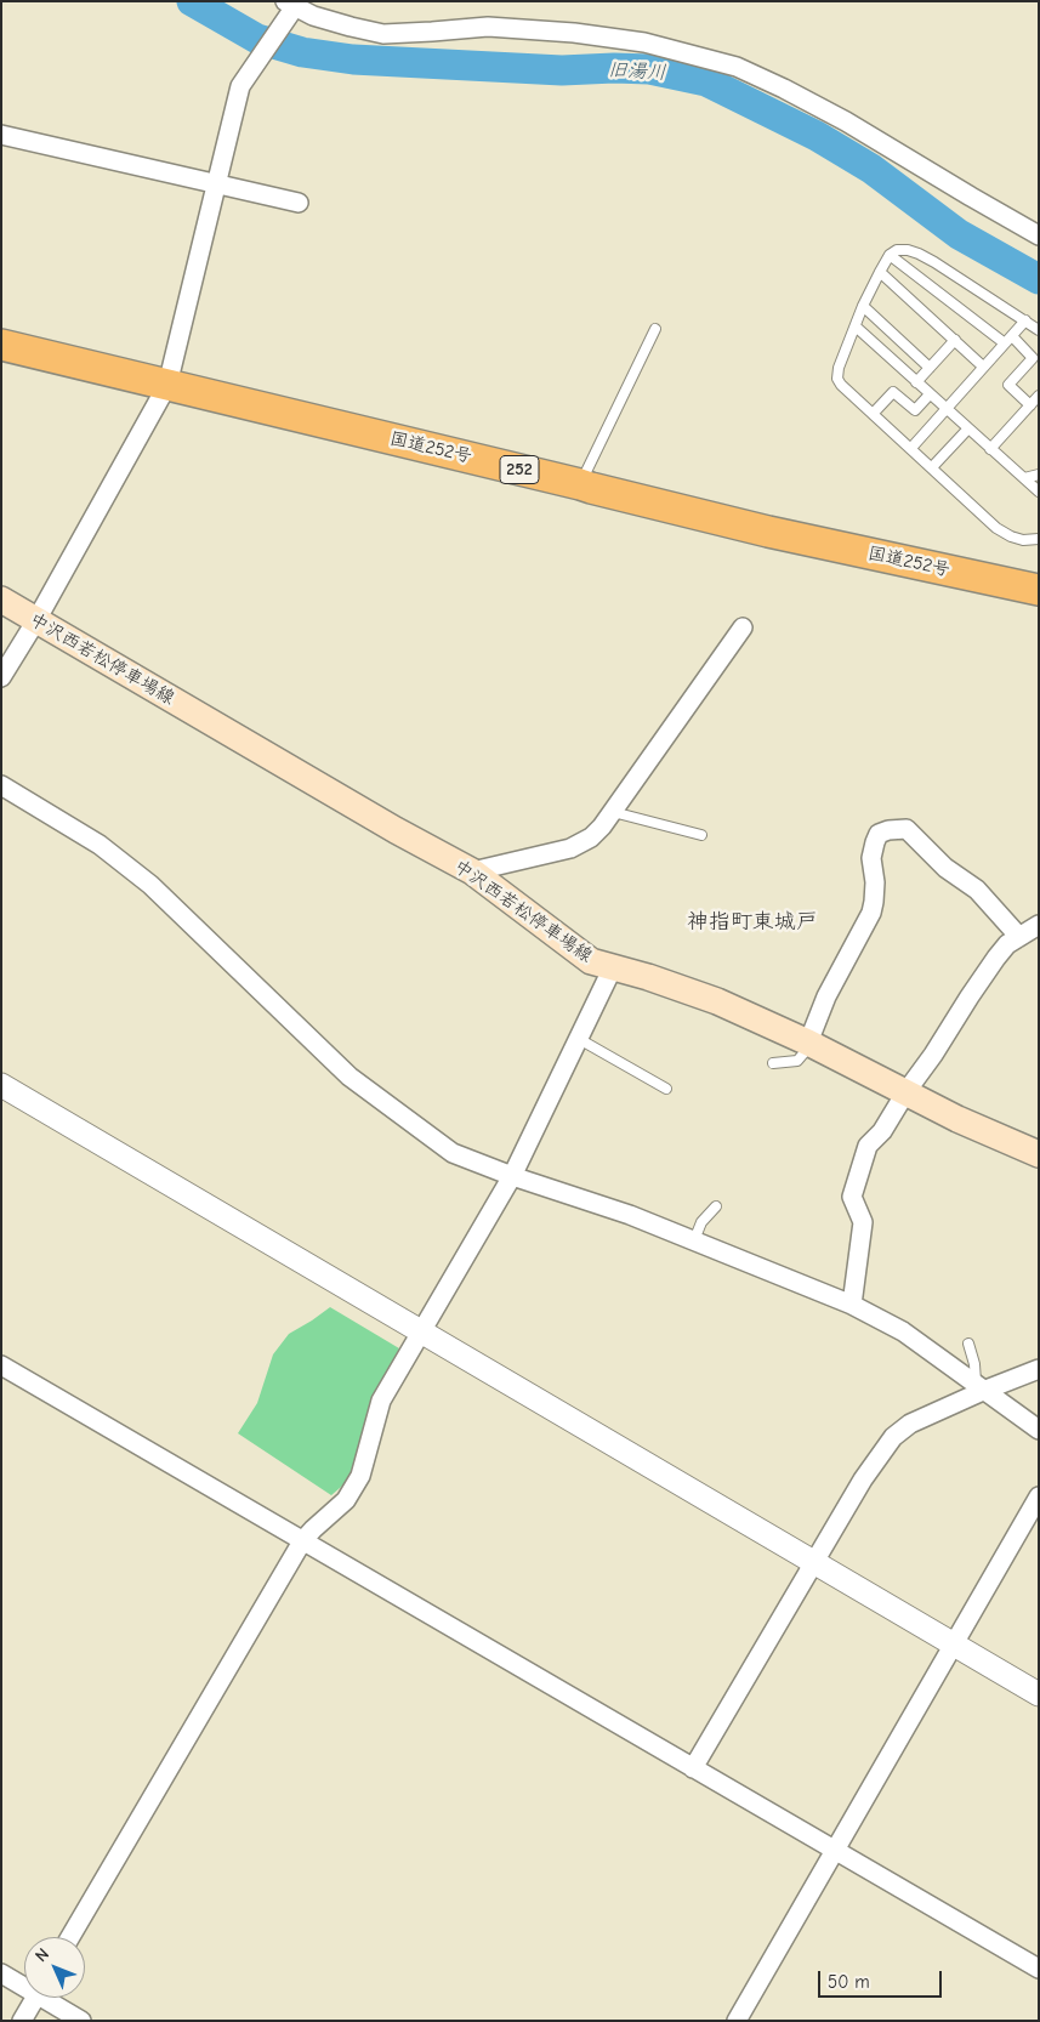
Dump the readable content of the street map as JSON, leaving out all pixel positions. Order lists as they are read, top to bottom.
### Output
{
  "streets": {
    "highway": ["国道252号", "252"],
    "main road": ["中沢西若松停車場線"]
  },
  "districts": ["神指町東城戸"],
  "water": ["旧湯川"],
  "scale_bar": "50 m",
  "north": "top left"
}
